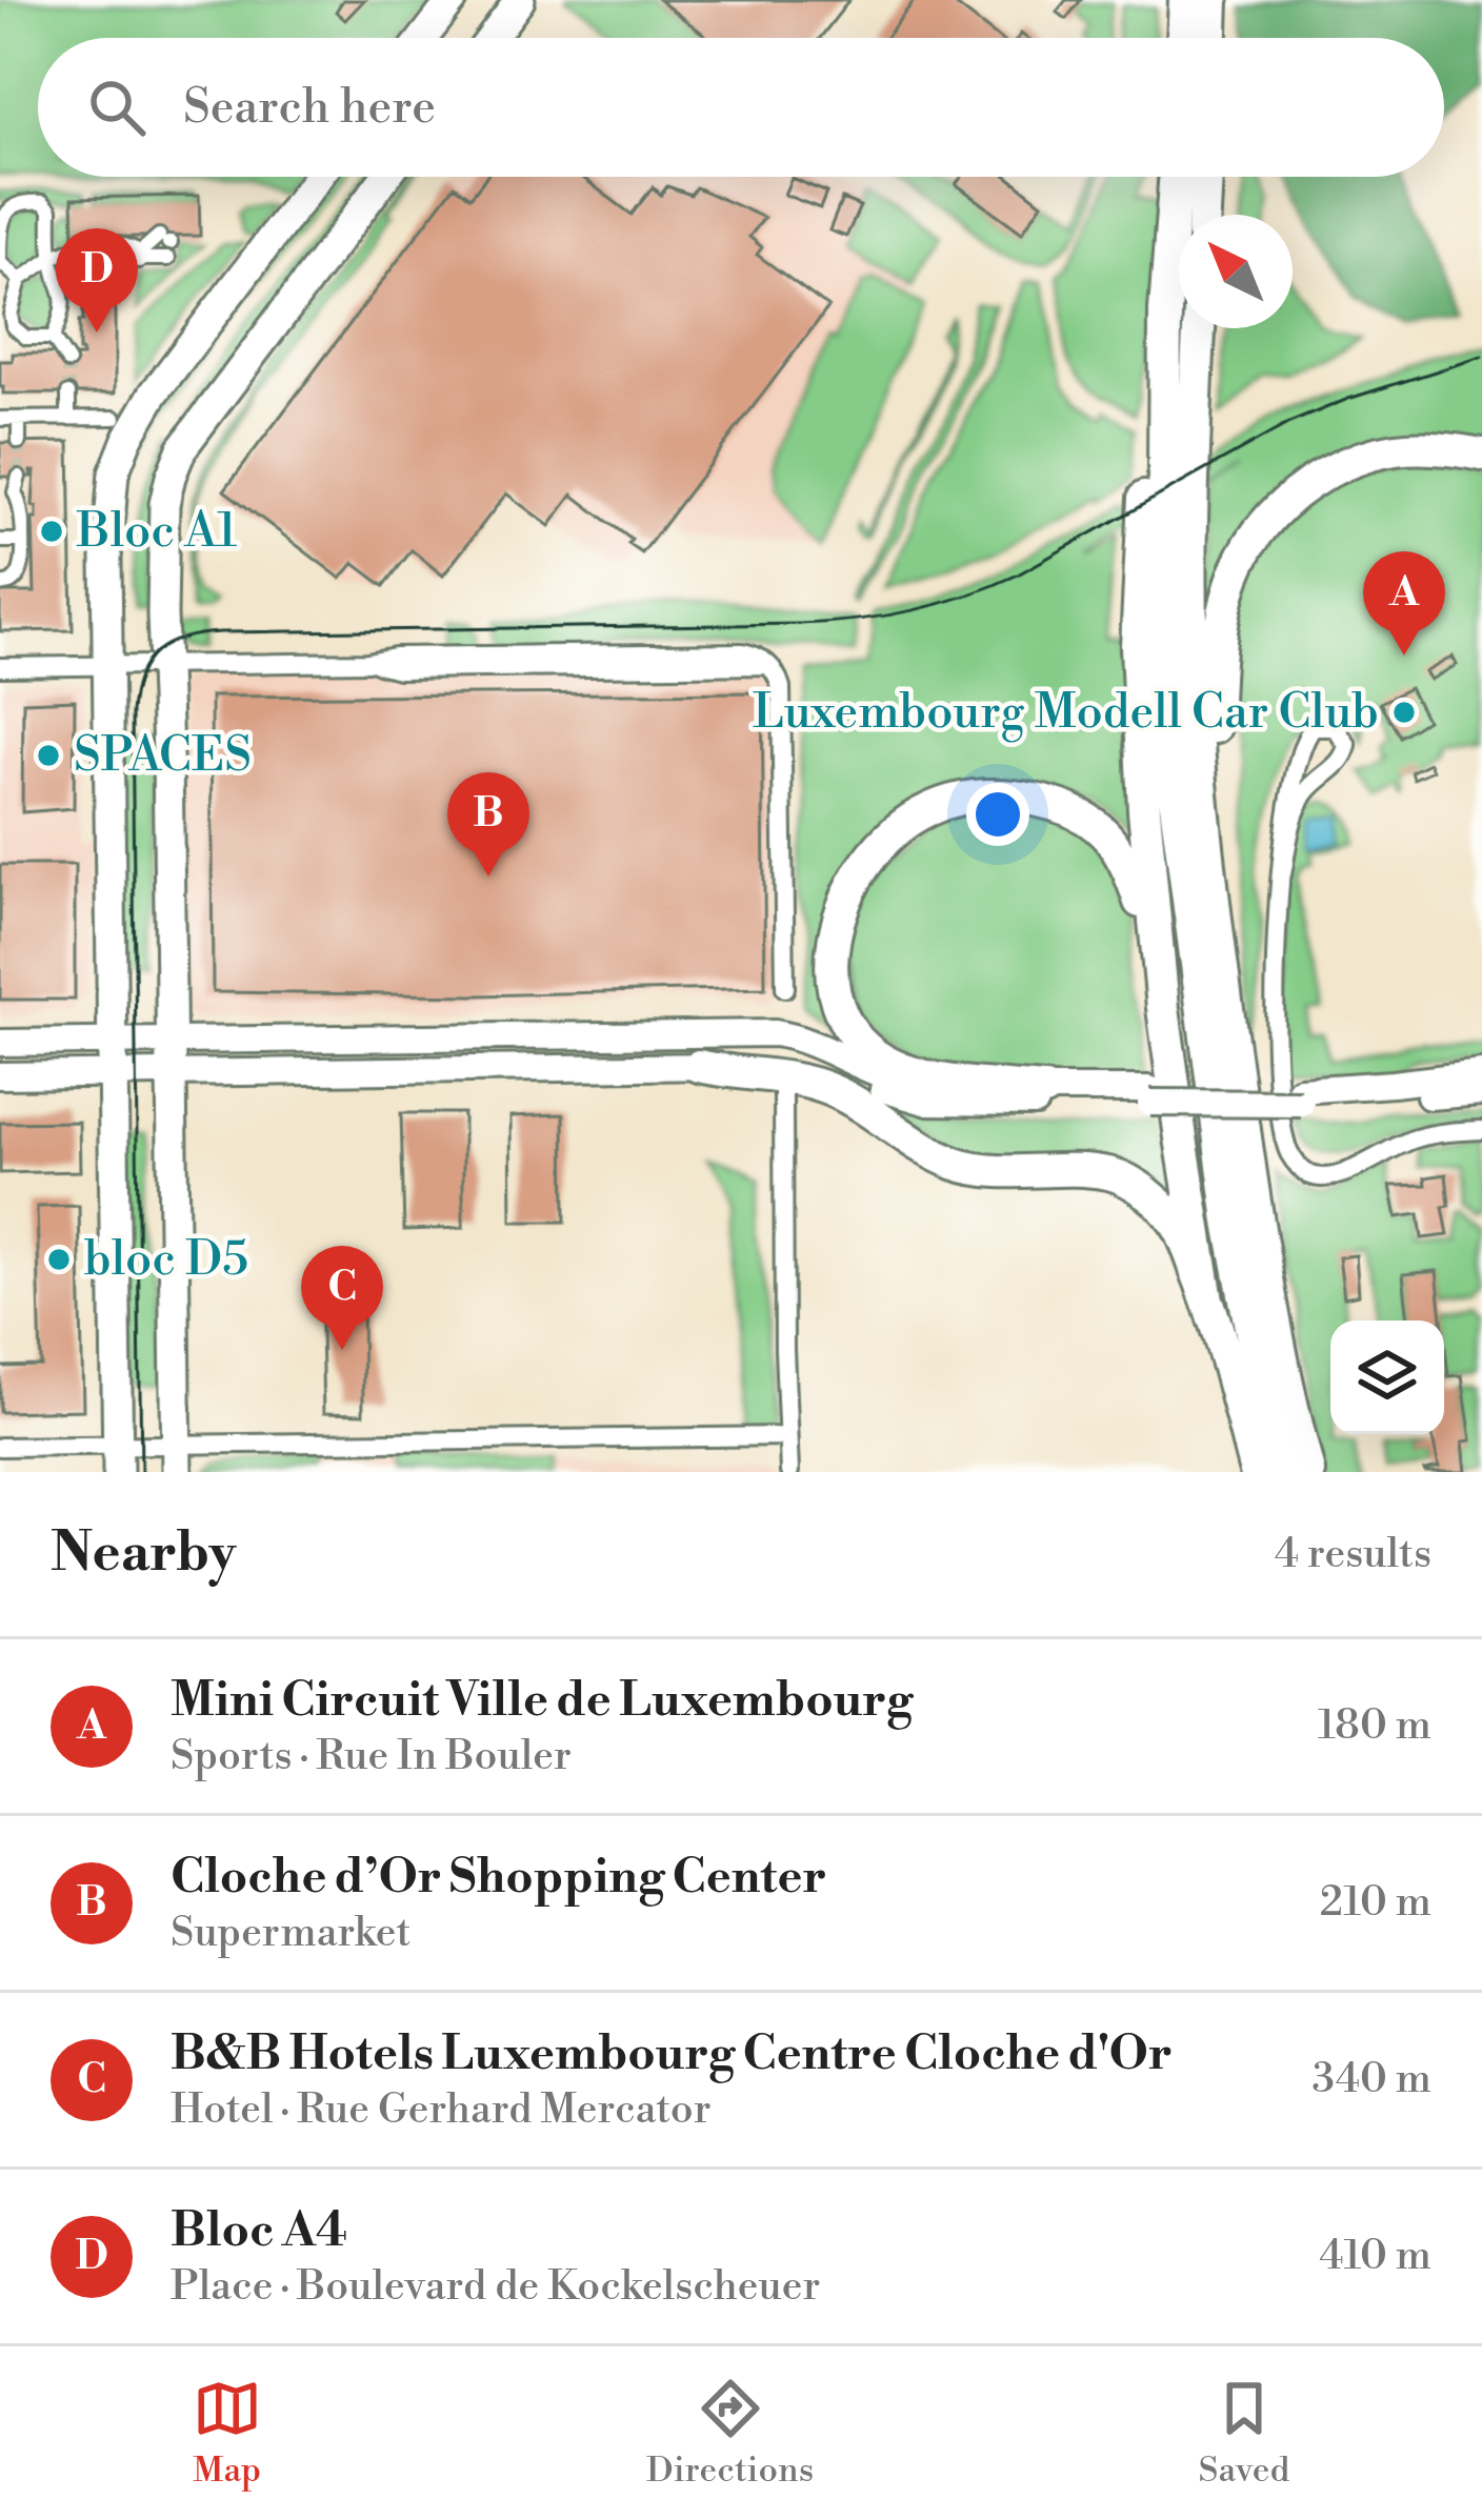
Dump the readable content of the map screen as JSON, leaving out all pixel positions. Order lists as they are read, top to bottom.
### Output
{
  "places": [
    "Bloc A1",
    "Luxembourg Modell Car Club",
    "SPACES",
    "bloc D5"
  ],
  "north": "top left",
  "page": {
    "search": "Search here",
    "pins": [
      "D",
      "A",
      "B",
      "C"
    ],
    "heading": ["Nearby", "4 results"],
    "list": [
      {
        "mark": "A",
        "name": "Mini Circuit Ville de Luxembourg",
        "note": "Sports · Rue In Bouler",
        "value": "180 m"
      },
      {
        "mark": "B",
        "name": "Cloche d’Or Shopping Center",
        "note": "Supermarket",
        "value": "210 m"
      },
      {
        "mark": "C",
        "name": "B&B Hotels Luxembourg Centre Cloche d'Or",
        "note": "Hotel · Rue Gerhard Mercator",
        "value": "340 m"
      },
      {
        "mark": "D",
        "name": "Bloc A4",
        "note": "Place · Boulevard de Kockelscheuer",
        "value": "410 m"
      }
    ],
    "nav": ["Map", "Directions", "Saved"]
  }
}
